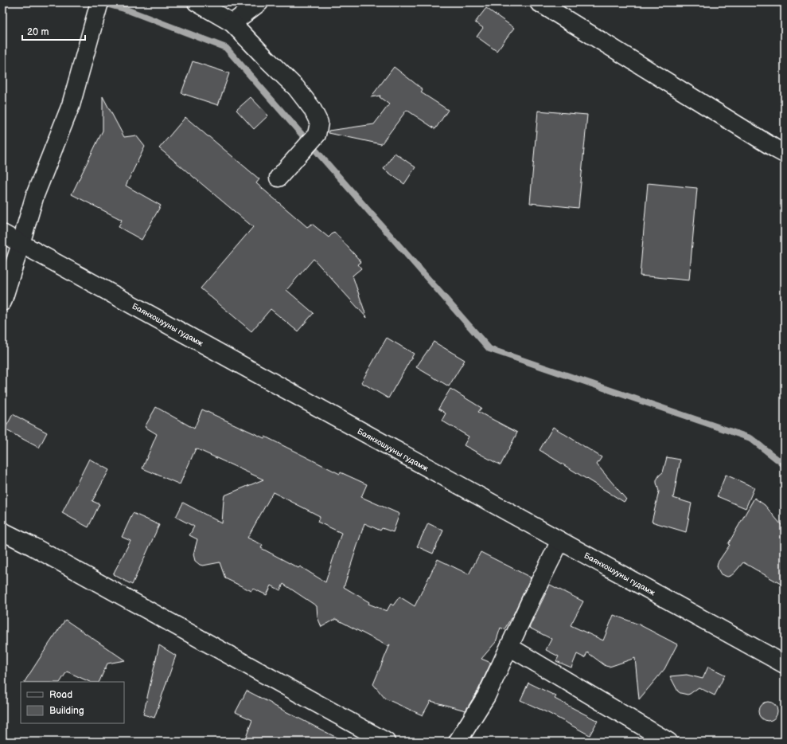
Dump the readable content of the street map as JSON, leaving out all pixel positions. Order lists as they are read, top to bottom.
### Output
{
  "streets": {
    "street": ["Баянхошууны гудамж"]
  },
  "legend": ["Road", "Building"],
  "scale_bar": "20 m"
}
